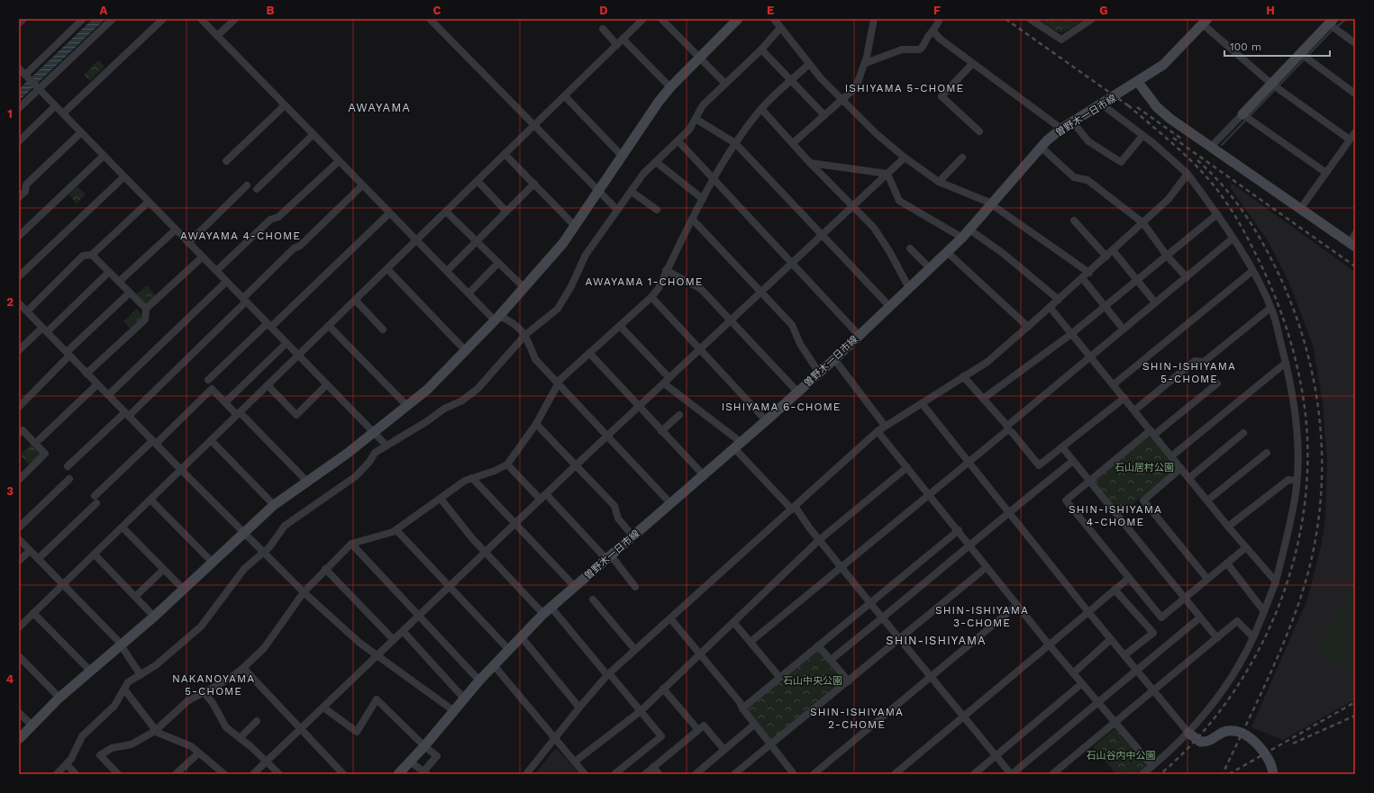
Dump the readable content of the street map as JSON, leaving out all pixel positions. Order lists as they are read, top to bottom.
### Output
{
  "streets": {
    "street": ["曽野木一日市線"]
  },
  "districts": [
    "ISHIYAMA 5-CHOME",
    "AWAYAMA",
    "AWAYAMA 4-CHOME",
    "AWAYAMA 1-CHOME",
    "SHIN-ISHIYAMA 5-CHOME",
    "ISHIYAMA 6-CHOME",
    "SHIN-ISHIYAMA 4-CHOME",
    "SHIN-ISHIYAMA 3-CHOME",
    "SHIN-ISHIYAMA",
    "NAKANOYAMA 5-CHOME",
    "SHIN-ISHIYAMA 2-CHOME"
  ],
  "parks": ["石山居村公園", "石山中央公園", "石山谷内中公園"],
  "scale_bar": "100 m",
  "grid": {
    "columns": [
      "A",
      "B",
      "C",
      "D",
      "E",
      "F",
      "G",
      "H"
    ],
    "rows": [
      "1",
      "2",
      "3",
      "4"
    ]
  }
}
